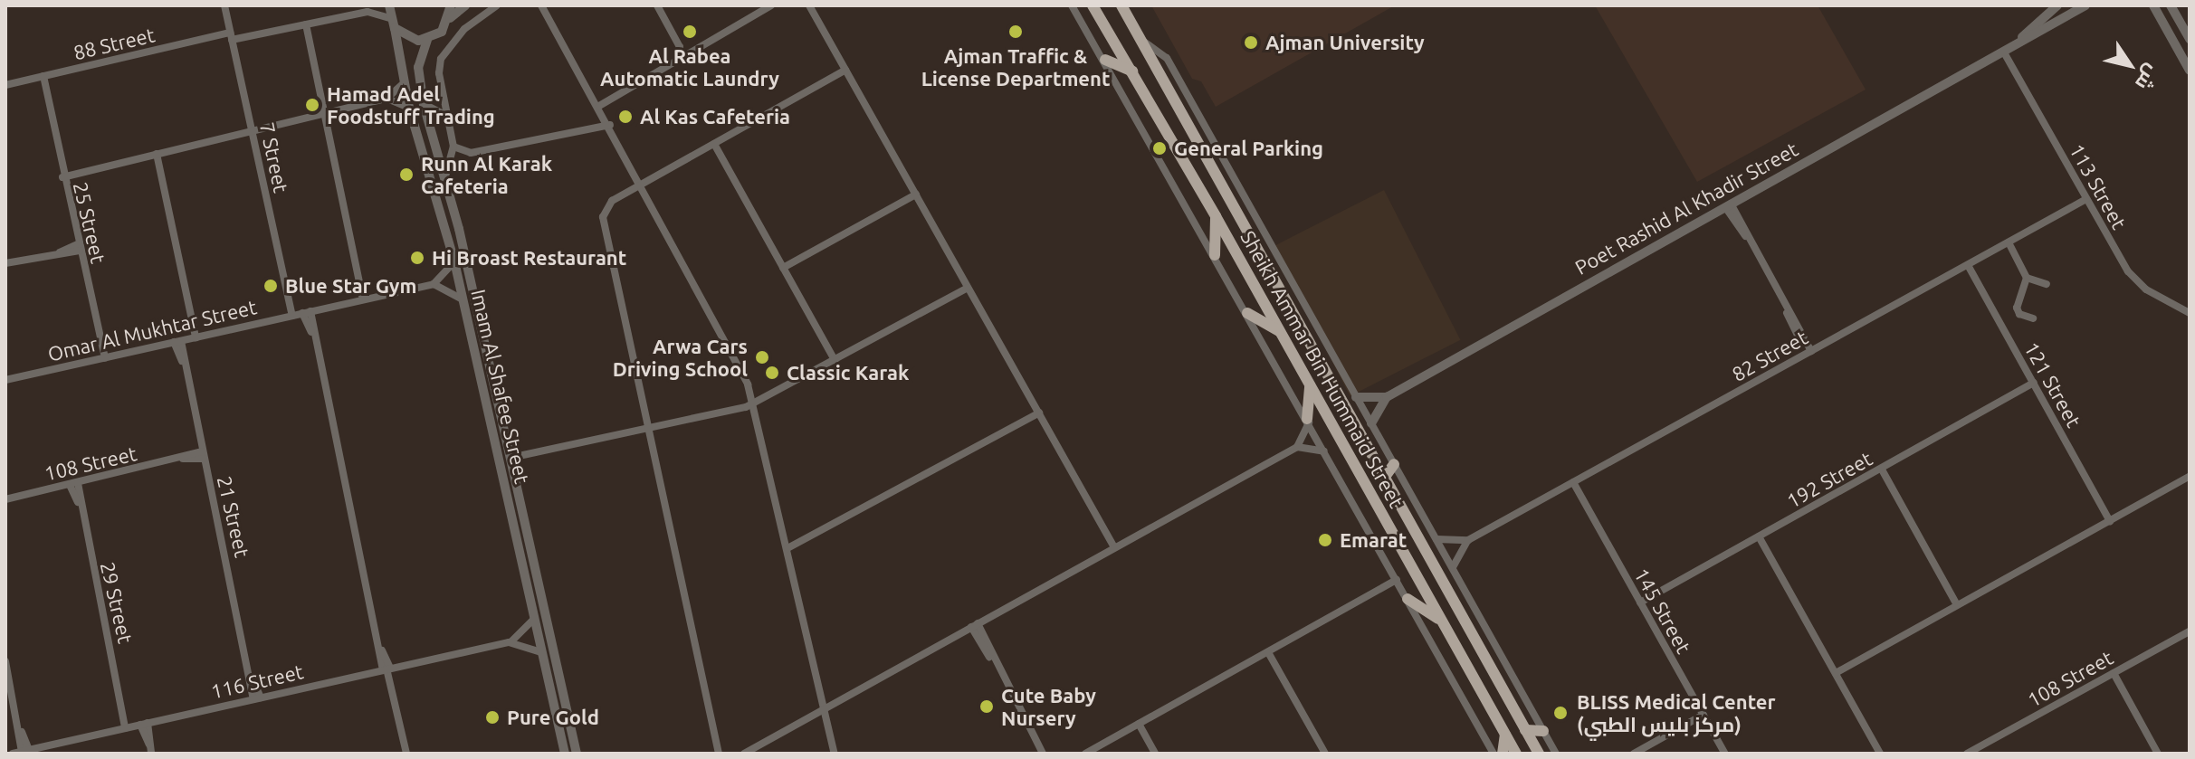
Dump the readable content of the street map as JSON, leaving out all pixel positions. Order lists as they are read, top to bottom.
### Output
{
  "streets": {
    "main road": ["Sheikh Ammar Bin Hummaid Street"],
    "street": [
      "88 Street",
      "7 Street",
      "113 Street",
      "Poet Rashid Al Khadir Street",
      "25 Street",
      "Omar Al Mukhtar Street",
      "82 Street",
      "121 Street",
      "Imam Al Shafee Street",
      "108 Street",
      "192 Street",
      "21 Street",
      "29 Street",
      "145 Street",
      "116 Street"
    ]
  },
  "crossings": [
    ["88 Street", "7 Street"],
    ["88 Street", "25 Street"],
    ["88 Street", "Imam Al Shafee Street"],
    ["7 Street", "Omar Al Mukhtar Street"],
    ["113 Street", "Poet Rashid Al Khadir Street"],
    ["113 Street", "82 Street"],
    ["25 Street", "Omar Al Mukhtar Street"],
    ["Omar Al Mukhtar Street", "21 Street"],
    ["82 Street", "121 Street"],
    ["82 Street", "145 Street"],
    ["121 Street", "192 Street"],
    ["Imam Al Shafee Street", "116 Street"],
    ["108 Street", "21 Street"],
    ["108 Street", "29 Street"],
    ["192 Street", "145 Street"],
    ["21 Street", "116 Street"],
    ["29 Street", "116 Street"]
  ],
  "places": [
    "Al Rabea Automatic Laundry",
    "Ajman Traffic & License Department",
    "Ajman University",
    "Hamad Adel Foodstuff Trading",
    "Al Kas Cafeteria",
    "General Parking",
    "Runn Al Karak Cafeteria",
    "Hi Broast Restaurant",
    "Blue Star Gym",
    "Arwa Cars Driving School",
    "Classic Karak",
    "Emarat",
    "Cute Baby Nursery",
    "BLISS Medical Center (مركز بليس الطبي)",
    "Pure Gold"
  ],
  "north": "bottom right"
}
